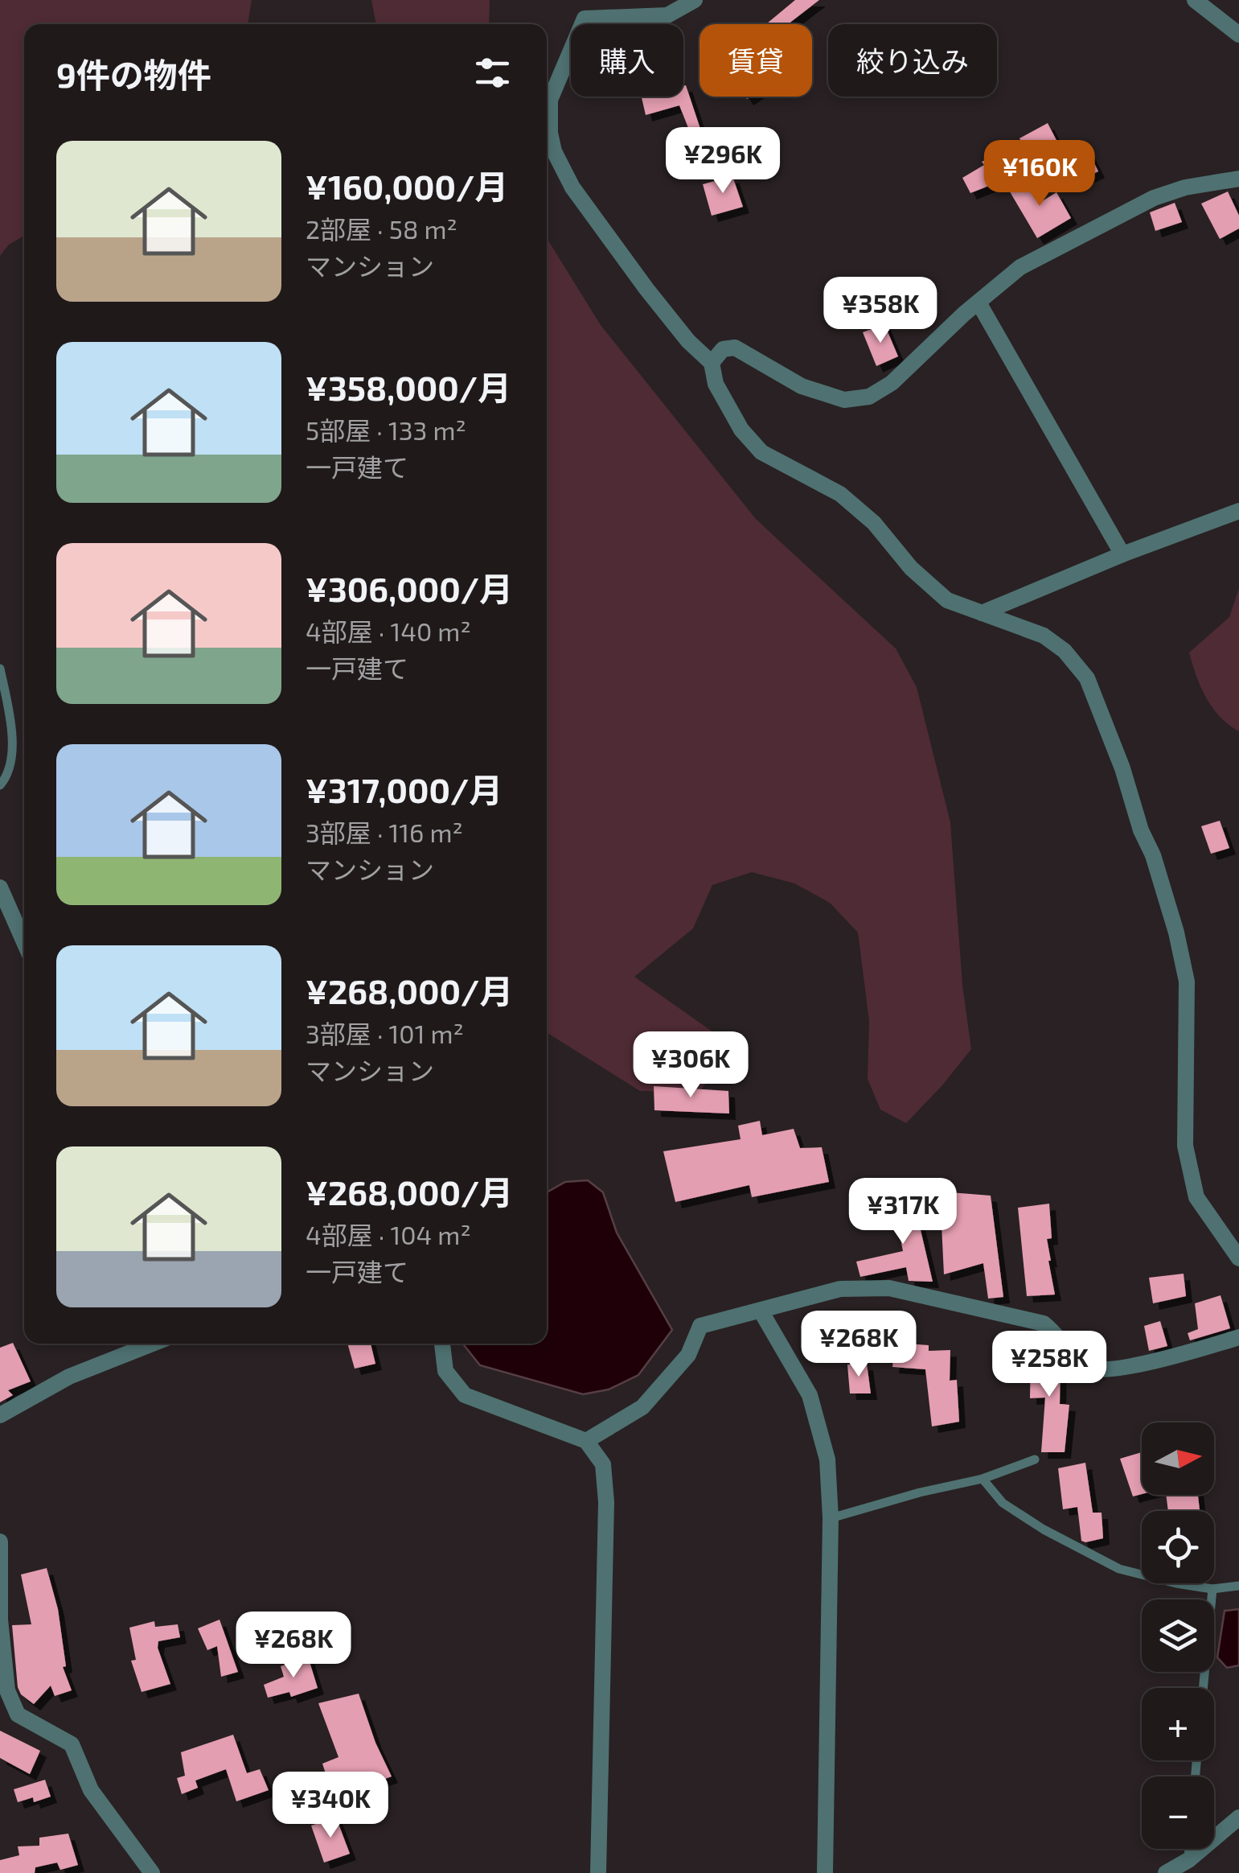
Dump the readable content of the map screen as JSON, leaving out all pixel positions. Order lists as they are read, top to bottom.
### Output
{
  "north": "right",
  "page": {
    "chip": ["購入", "賃貸", "絞り込み"],
    "heading": "9件の物件",
    "list": [
      {
        "name": "¥160,000/月",
        "note": "2部屋 · 58 m² · マンション"
      },
      {
        "name": "¥358,000/月",
        "note": "5部屋 · 133 m² · 一戸建て"
      },
      {
        "name": "¥306,000/月",
        "note": "4部屋 · 140 m² · 一戸建て"
      },
      {
        "name": "¥317,000/月",
        "note": "3部屋 · 116 m² · マンション"
      },
      {
        "name": "¥268,000/月",
        "note": "3部屋 · 101 m² · マンション"
      },
      {
        "name": "¥268,000/月",
        "note": "4部屋 · 104 m² · 一戸建て"
      }
    ],
    "price": [
      "¥296K",
      "¥160K",
      "¥358K",
      "¥306K",
      "¥317K",
      "¥268K",
      "¥258K",
      "¥268K",
      "¥340K"
    ],
    "map_buttons": ["+", "−"]
  }
}
